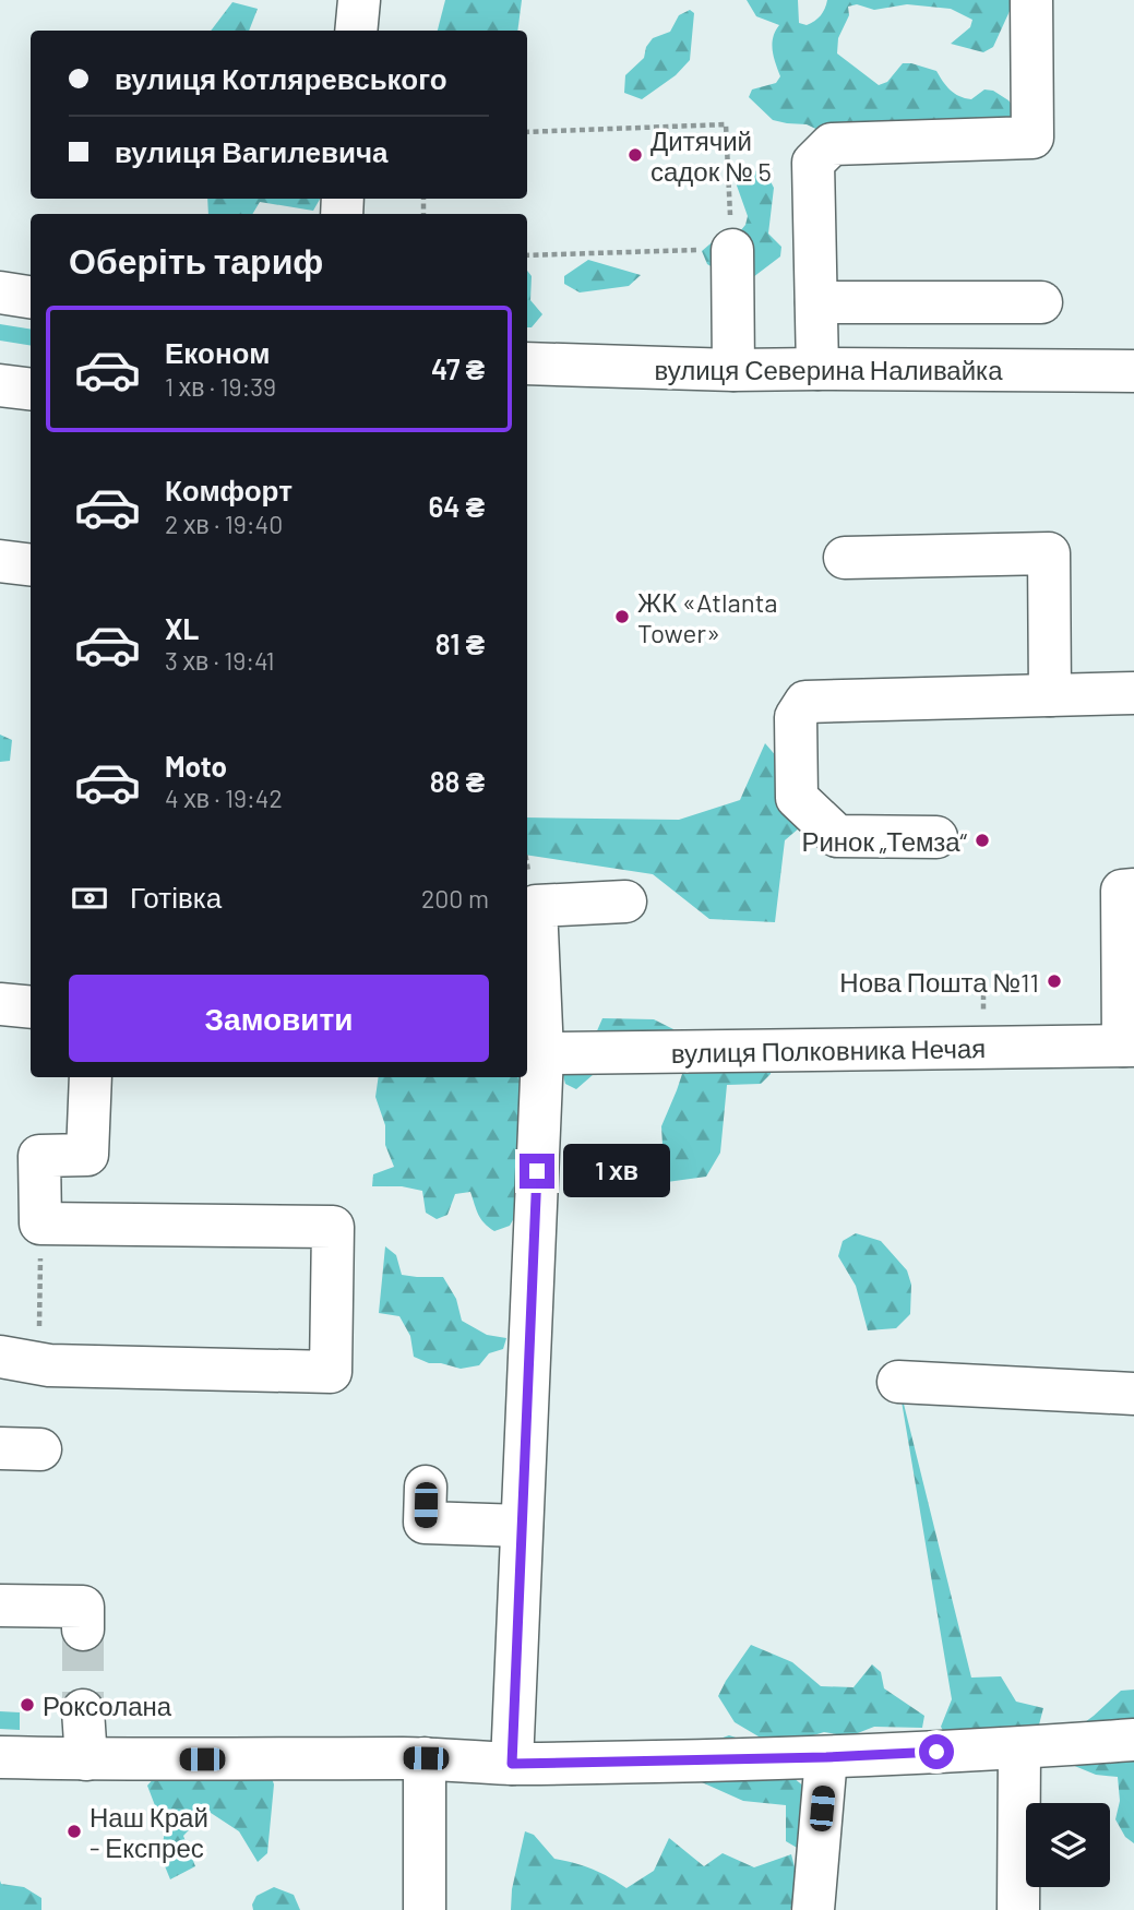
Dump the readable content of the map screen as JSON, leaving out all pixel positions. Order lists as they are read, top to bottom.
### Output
{
  "streets": {
    "street": ["вулиця Северина Наливайка", "вулиця Полковника Нечая"]
  },
  "places": [
    "Дитячий садок № 5",
    "ЖК «Atlanta Tower»",
    "Ринок „Темза“",
    "Нова Пошта №11",
    "Роксолана",
    "Наш Край - Експрес"
  ],
  "page": {
    "banner": ["вулиця Котляревського", "вулиця Вагилевича"],
    "heading": "Оберіть тариф",
    "list": [
      {
        "name": "Економ",
        "note": "1 хв · 19:39",
        "value": "47 ₴"
      },
      {
        "name": "Комфорт",
        "note": "2 хв · 19:40",
        "value": "64 ₴"
      },
      {
        "name": "XL",
        "note": "3 хв · 19:41",
        "value": "81 ₴"
      },
      {
        "name": "Moto",
        "note": "4 хв · 19:42",
        "value": "88 ₴"
      }
    ],
    "pay": ["Готівка", "200 m"],
    "buttons": "Замовити",
    "bubble": "1 хв"
  }
}
